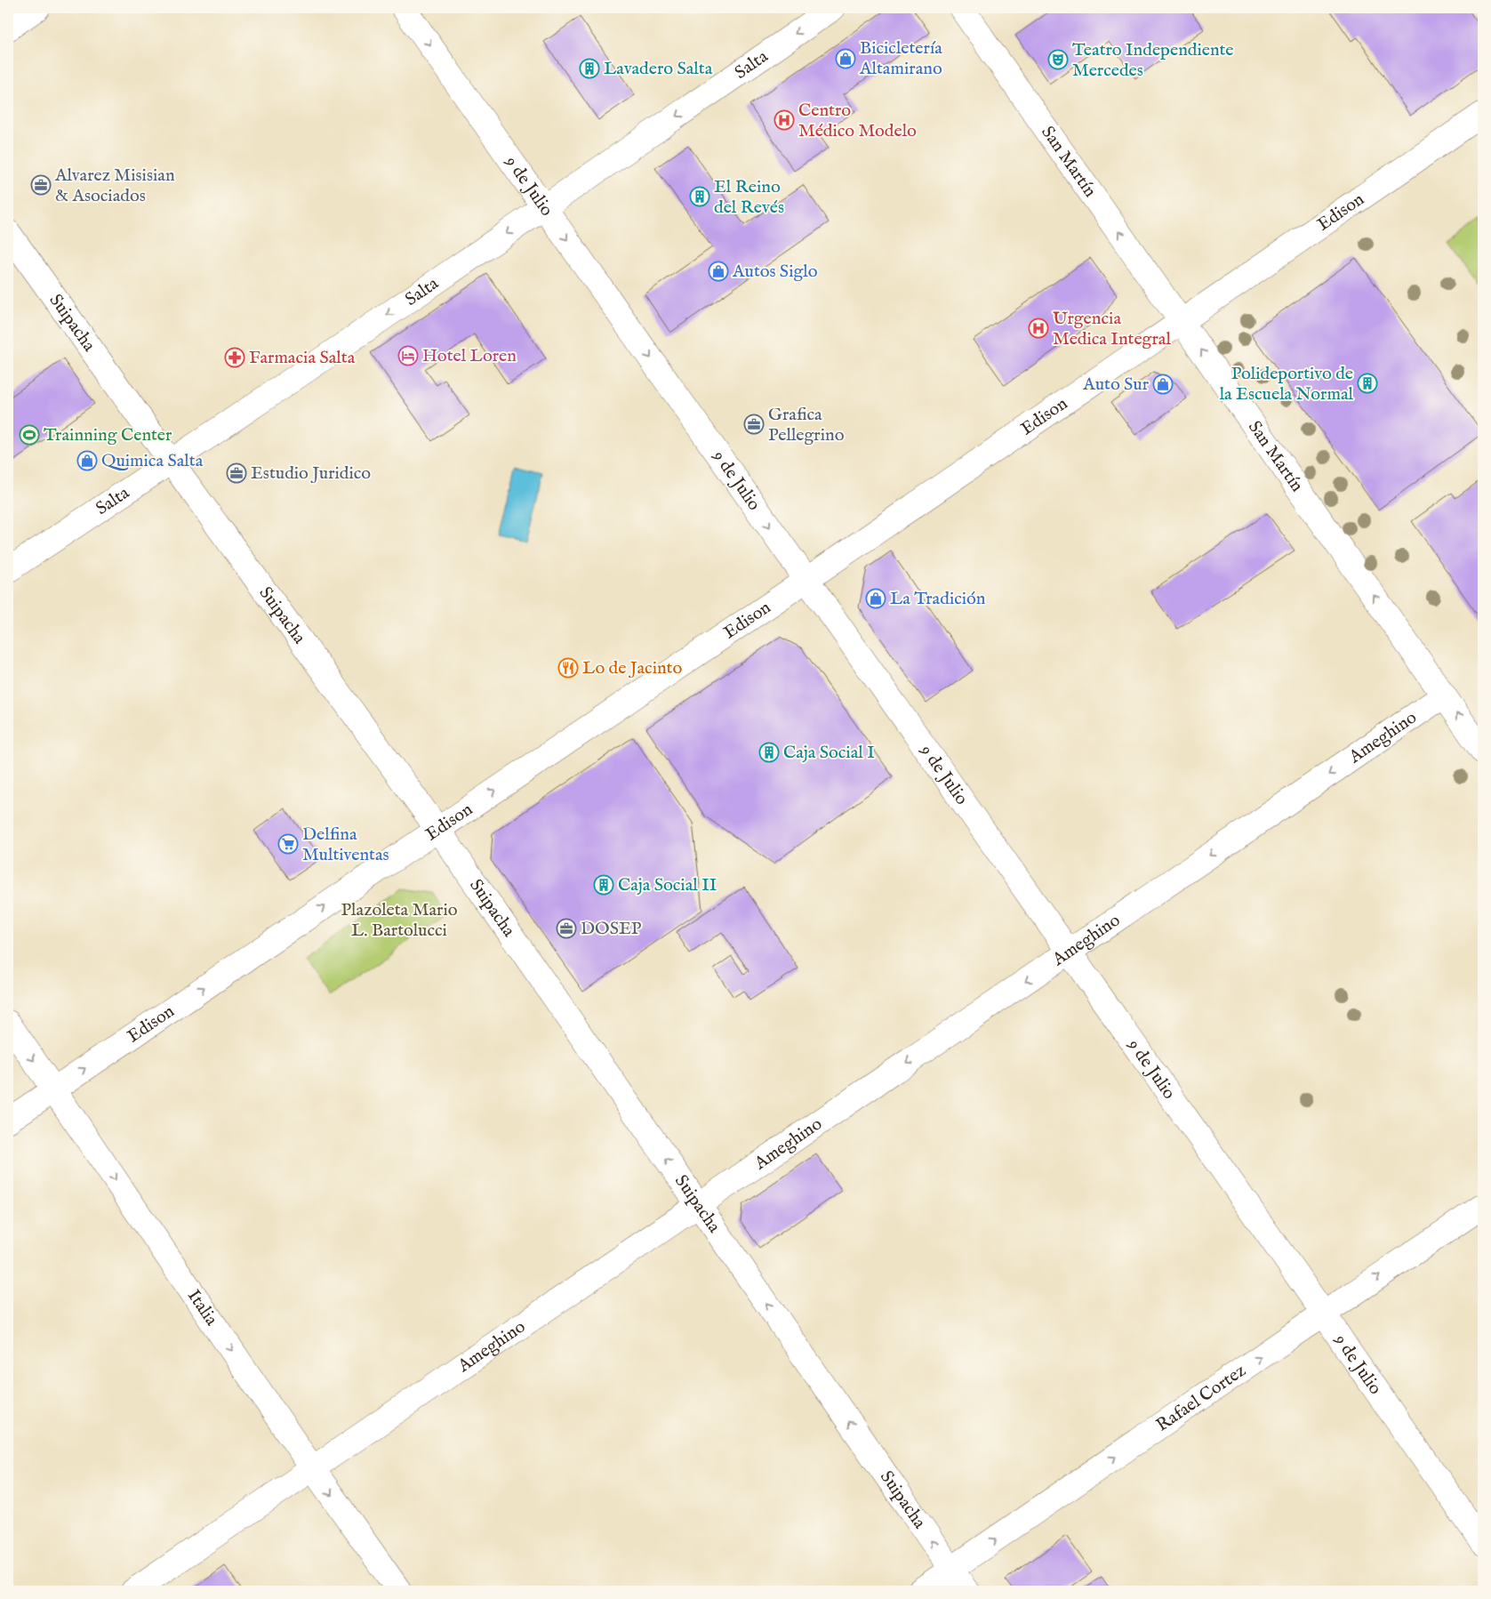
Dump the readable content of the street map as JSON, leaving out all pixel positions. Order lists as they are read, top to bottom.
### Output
{
  "streets": {
    "street": [
      "Salta",
      "San Martín",
      "9 de Julio",
      "Edison",
      "Suipacha",
      "Ameghino",
      "Italia",
      "Rafael Cortez"
    ]
  },
  "crossings": [
    ["Salta", "9 de Julio"],
    ["Salta", "Suipacha"],
    ["San Martín", "Edison"],
    ["San Martín", "Ameghino"],
    ["9 de Julio", "Edison"],
    ["9 de Julio", "Ameghino"],
    ["9 de Julio", "Rafael Cortez"],
    ["Edison", "Suipacha"],
    ["Edison", "Italia"],
    ["Suipacha", "Ameghino"],
    ["Suipacha", "Rafael Cortez"],
    ["Ameghino", "Italia"]
  ],
  "one_way": [
    "Salta",
    "San Martín",
    "9 de Julio",
    "Edison",
    "Suipacha",
    "Ameghino",
    "Italia",
    "Rafael Cortez"
  ],
  "parks": ["Plazoleta Mario L. Bartolucci"],
  "places": {
    "shop": [
      "Bicicletería Altamirano",
      "Autos Siglo",
      "Auto Sur",
      "Quimica Salta",
      "La Tradición"
    ],
    "theatre": ["Teatro Independiente Mercedes"],
    "building": [
      "Lavadero Salta",
      "El Reino del Revés",
      "Polideportivo de la Escuela Normal",
      "Caja Social I",
      "Caja Social II"
    ],
    "hospital": ["Centro Médico Modelo", "Urgencia Medica Integral"],
    "office": [
      "Alvarez Misisian & Asociados",
      "Grafica Pellegrino",
      "Estudio Juridico",
      "DOSEP"
    ],
    "hotel": ["Hotel Loren"],
    "pharmacy": ["Farmacia Salta"],
    "sports": ["Trainning Center"],
    "restaurant": ["Lo de Jacinto"],
    "supermarket": ["Delfina Multiventas"]
  }
}
